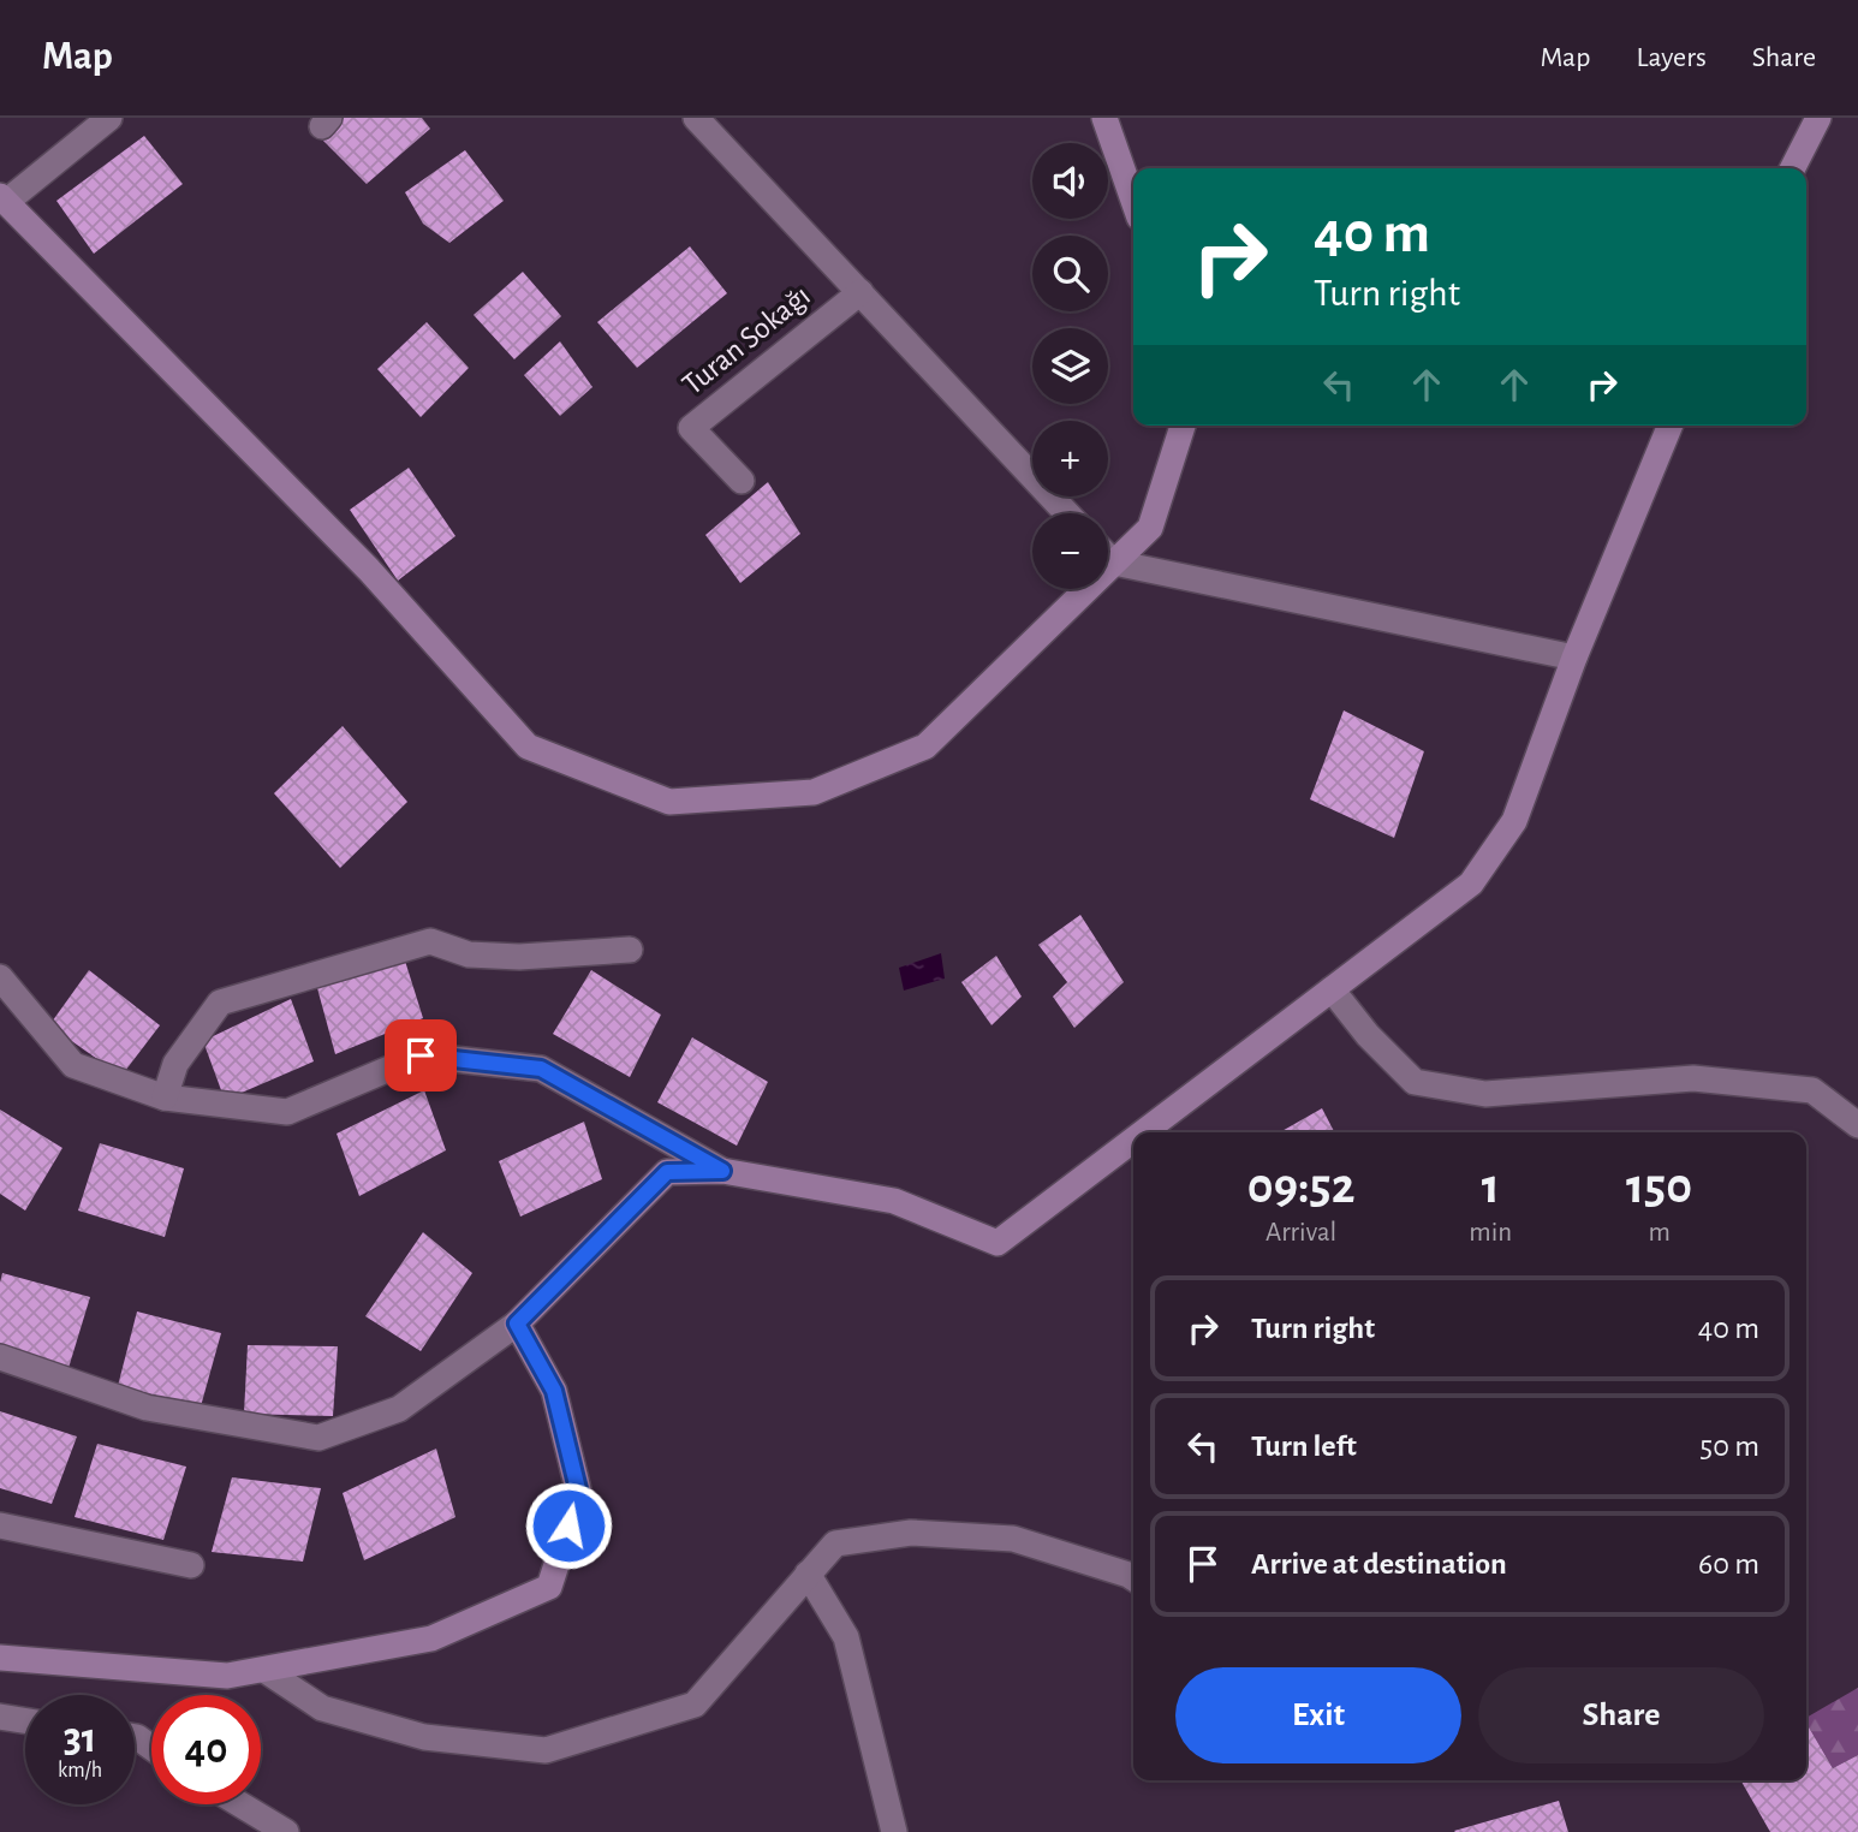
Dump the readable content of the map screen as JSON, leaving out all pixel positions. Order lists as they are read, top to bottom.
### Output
{
  "streets": {
    "street": ["Turan Sokağı"]
  },
  "page": {
    "header": "Map",
    "nav": ["Map", "Layers", "Share"],
    "map_buttons": ["+", "−"],
    "turn": ["40 m", "Turn right"],
    "eta": [
      "09:52",
      "Arrival",
      "1",
      "min",
      "150",
      "m"
    ],
    "list": [
      {
        "name": "Turn right",
        "value": "40 m"
      },
      {
        "name": "Turn left",
        "value": "50 m"
      },
      {
        "name": "Arrive at destination",
        "value": "60 m"
      }
    ],
    "buttons": ["Exit", "Share"],
    "speed": "31 km/h",
    "limit": "40"
  }
}
